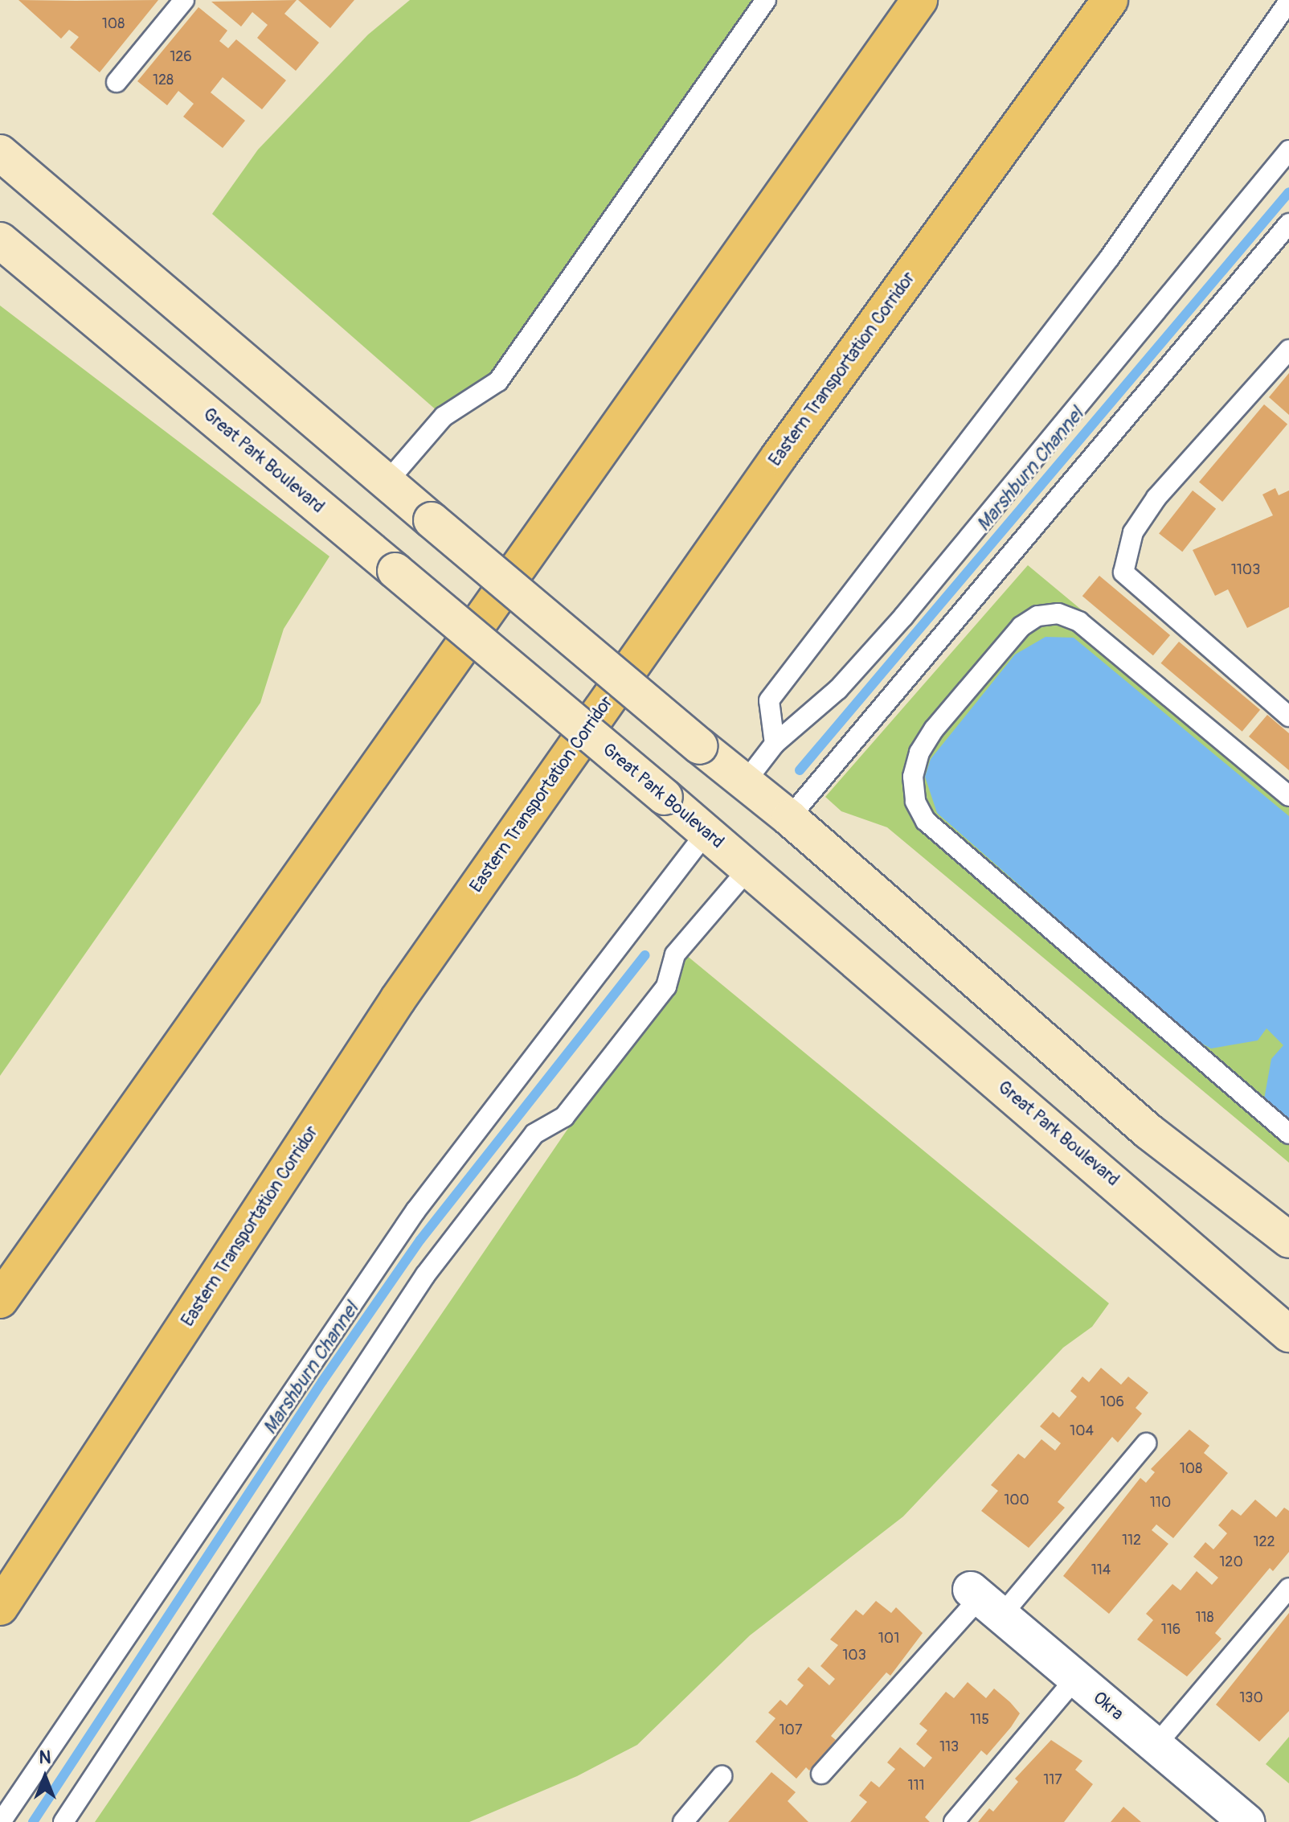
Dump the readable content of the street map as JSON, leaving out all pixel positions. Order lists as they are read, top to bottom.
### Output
{
  "streets": {
    "highway": ["Eastern Transportation Corridor"],
    "main road": ["Great Park Boulevard"],
    "street": ["Okra"]
  },
  "water": ["Marshburn Channel"],
  "house_numbers": [
    "108",
    "126",
    "128",
    "1103",
    "106",
    "104",
    "108",
    "100",
    "110",
    "112",
    "122",
    "120",
    "114",
    "118",
    "116",
    "101",
    "103",
    "130",
    "115",
    "107",
    "113",
    "117",
    "111"
  ],
  "north": "top"
}
